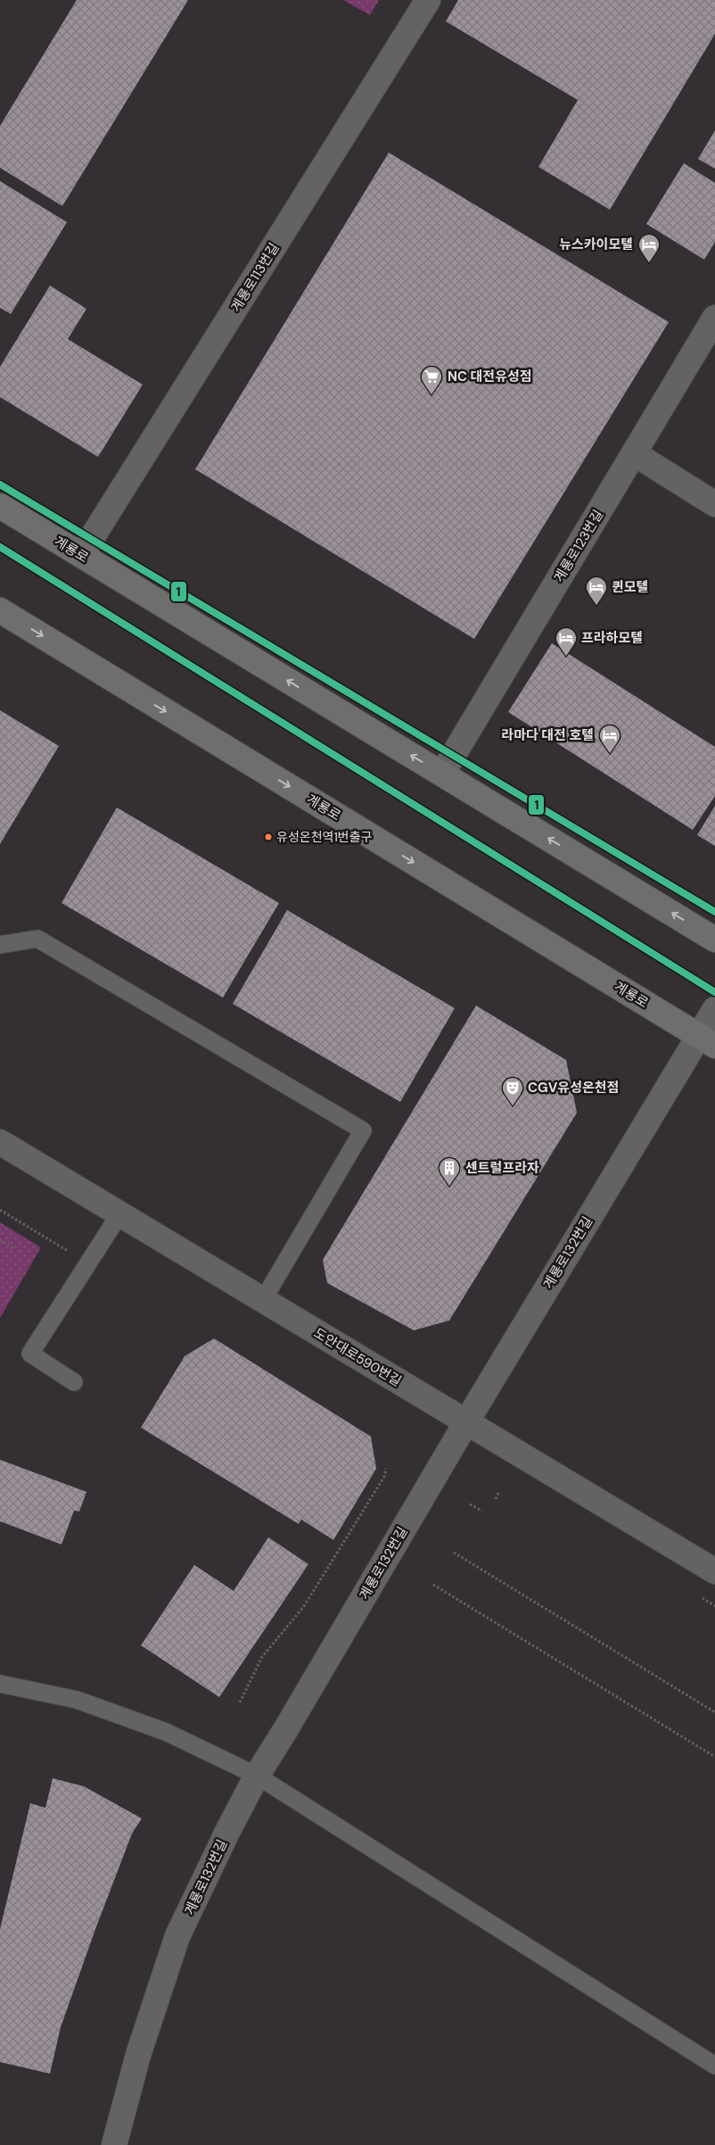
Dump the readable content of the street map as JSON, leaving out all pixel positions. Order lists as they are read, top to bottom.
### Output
{
  "streets": {
    "main road": ["계룡로"],
    "street": [
      "계룡로113번길",
      "계룡로123번길",
      "계룡로132번길",
      "도안대로590번길"
    ]
  },
  "crossings": [
    ["계룡로113번길", "계룡로"],
    ["계룡로123번길", "계룡로"],
    ["계룡로", "계룡로132번길"],
    ["계룡로132번길", "도안대로590번길"]
  ],
  "places": {
    "hotel": [
      "뉴스카이모텔",
      "퀸모텔",
      "프라하모텔",
      "라마다 대전 호텔"
    ],
    "supermarket": ["NC 대전유성점"],
    "other": ["유성온천역1번출구"],
    "theatre": ["CGV유성온천점"],
    "building": ["센트럴프라자"]
  },
  "lines": ["transit line 1"]
}
